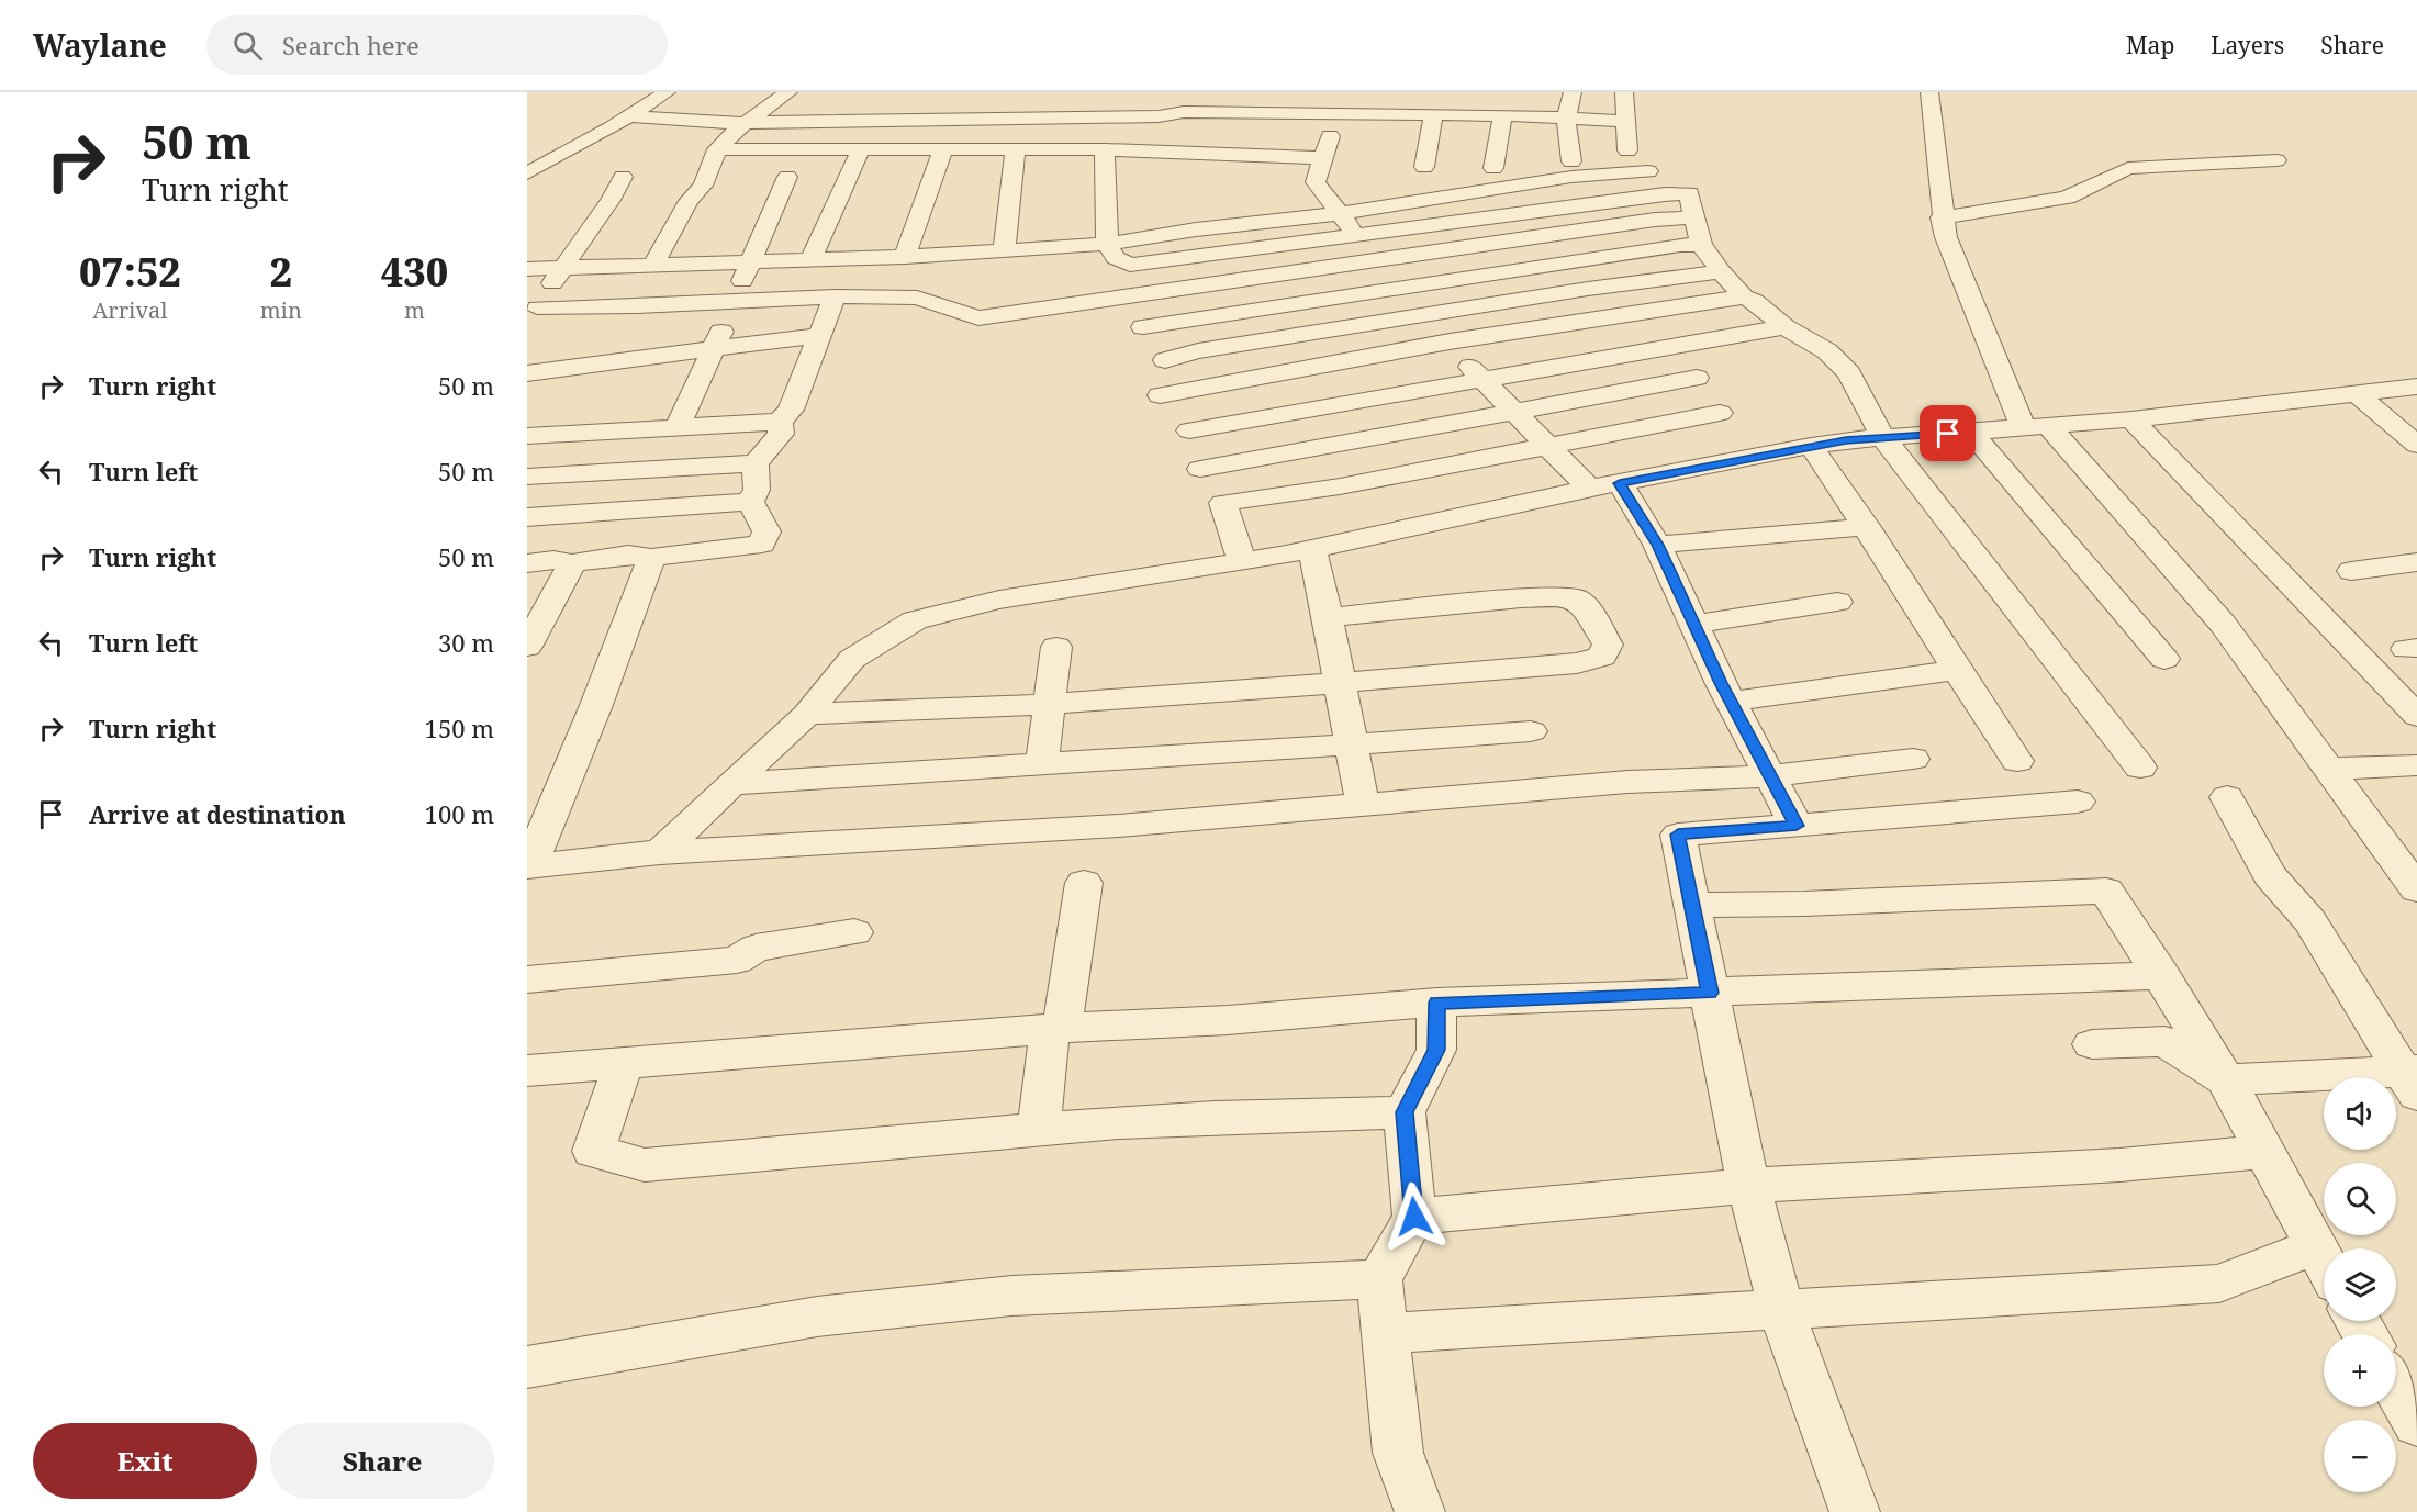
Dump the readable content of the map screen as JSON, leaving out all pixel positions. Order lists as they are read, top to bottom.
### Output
{
  "page": {
    "header": "Waylane",
    "search": "Search here",
    "nav": ["Map", "Layers", "Share"],
    "turn": ["50 m", "Turn right"],
    "eta": [
      "07:52",
      "Arrival",
      "2",
      "min",
      "430",
      "m"
    ],
    "list": [
      {
        "name": "Turn right",
        "value": "50 m"
      },
      {
        "name": "Turn left",
        "value": "50 m"
      },
      {
        "name": "Turn right",
        "value": "50 m"
      },
      {
        "name": "Turn left",
        "value": "30 m"
      },
      {
        "name": "Turn right",
        "value": "150 m"
      },
      {
        "name": "Arrive at destination",
        "value": "100 m"
      }
    ],
    "map_buttons": ["+", "−"],
    "buttons": ["Exit", "Share"]
  }
}
